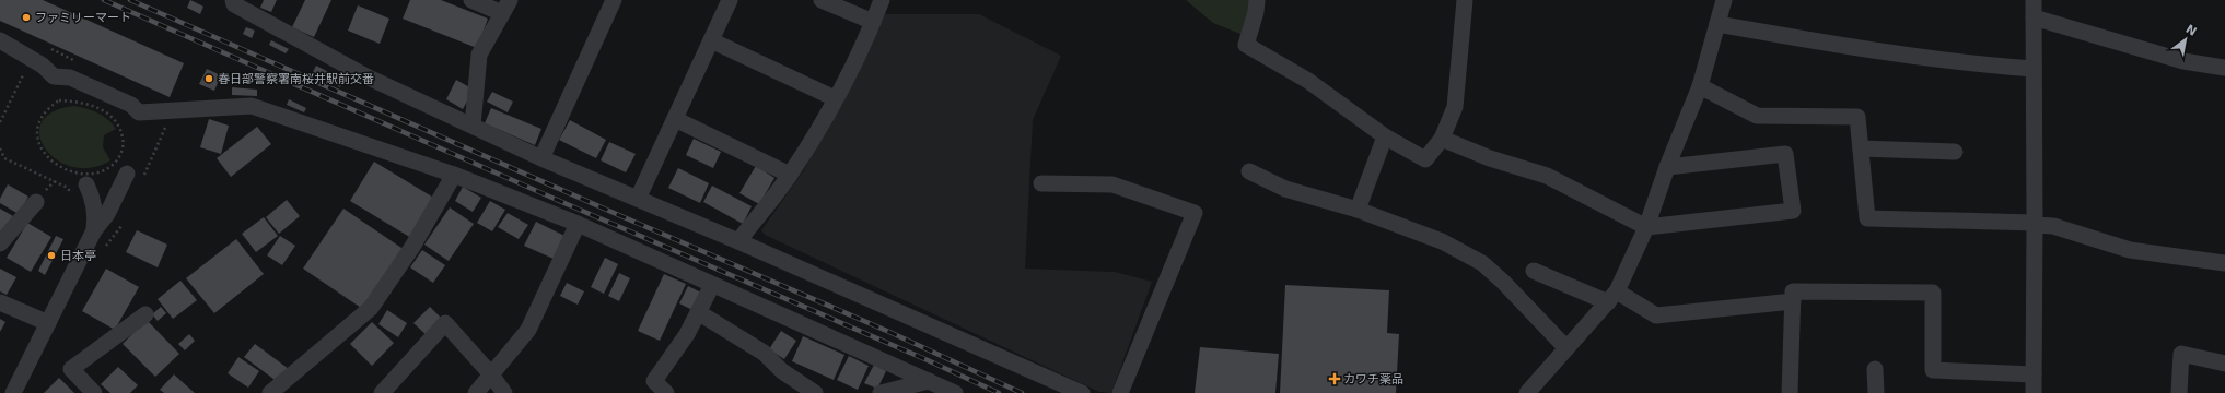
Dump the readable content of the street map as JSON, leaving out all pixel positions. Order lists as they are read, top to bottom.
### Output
{
  "places": {
    "other": ["ファミリーマート", "春日部警察署南桜井駅前交番", "日本亭"],
    "health": ["カワチ薬品"]
  },
  "north": "top right"
}
